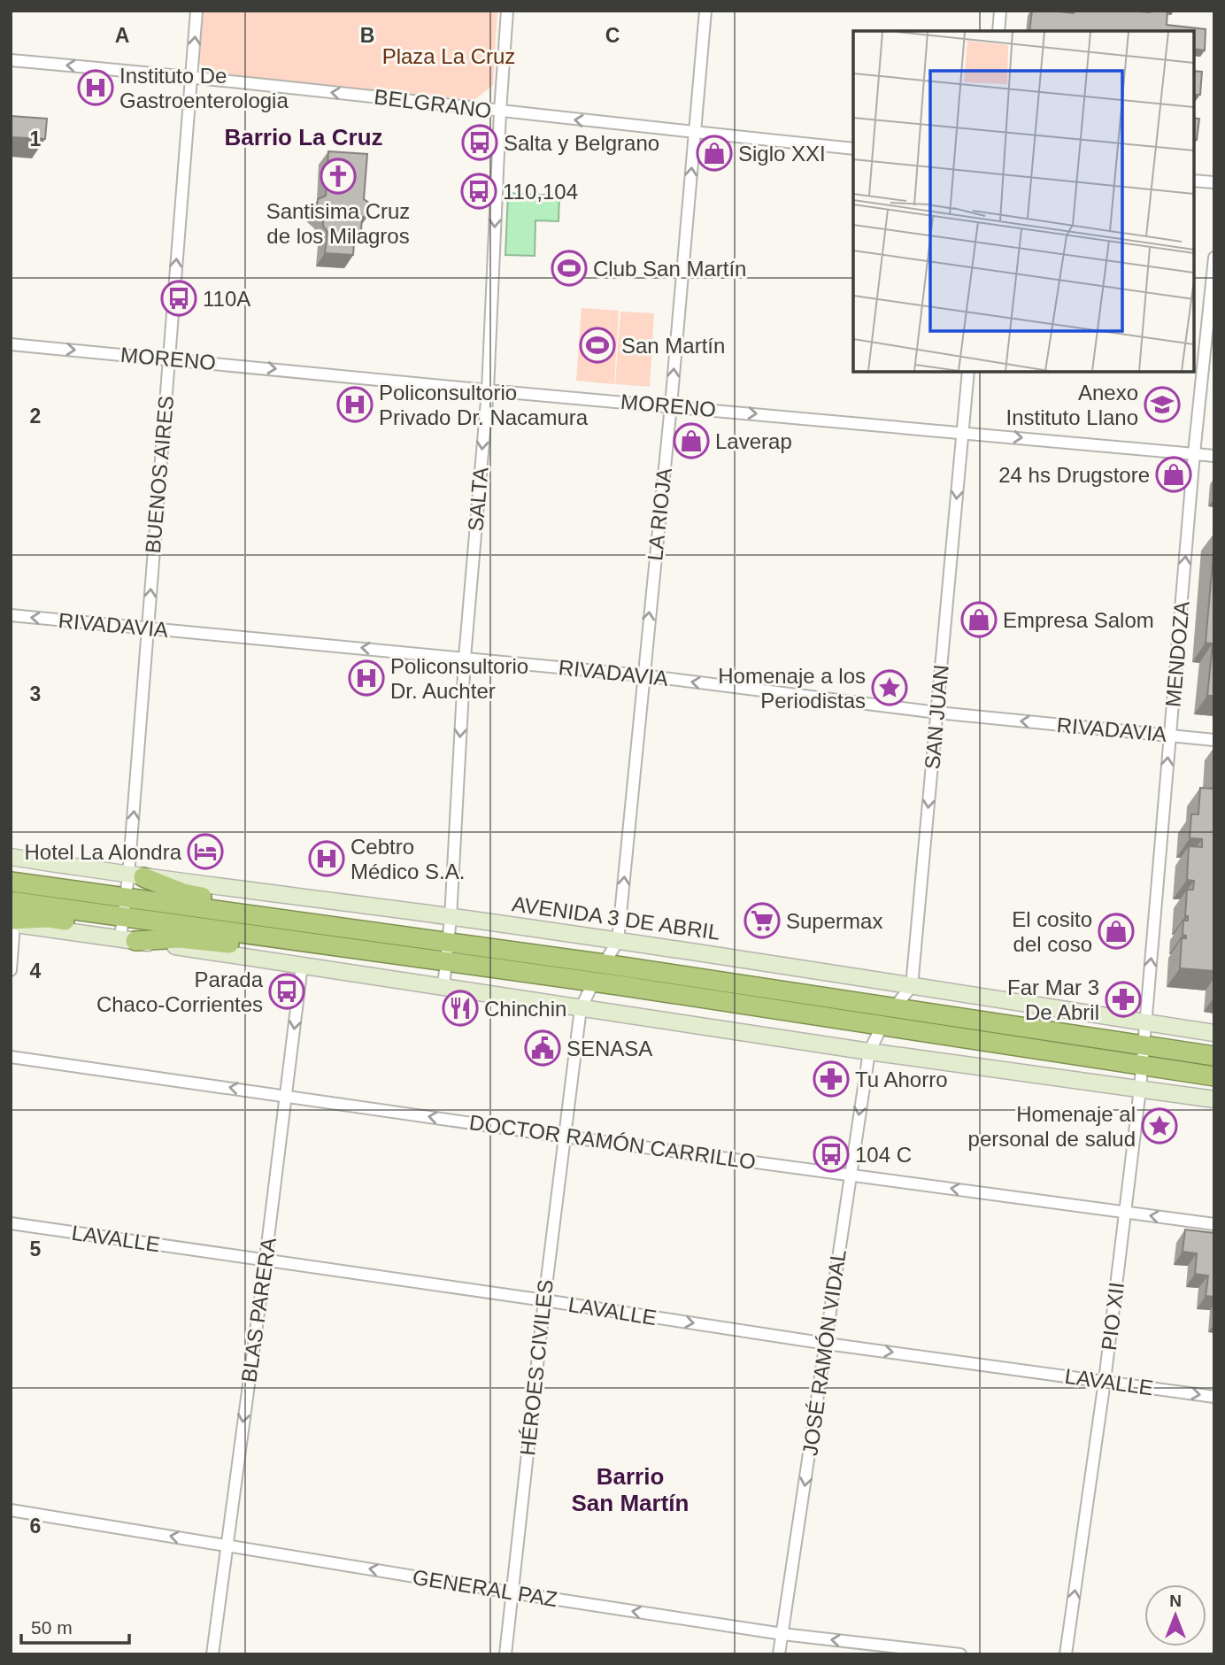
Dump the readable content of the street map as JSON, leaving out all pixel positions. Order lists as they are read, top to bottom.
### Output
{
  "streets": {
    "main road": ["AVENIDA 3 DE ABRIL"],
    "street": [
      "BELGRANO",
      "MORENO",
      "BUENOS AIRES",
      "SALTA",
      "LA RIOJA",
      "RIVADAVIA",
      "MENDOZA",
      "SAN JUAN",
      "DOCTOR RAMÓN CARRILLO",
      "LAVALLE",
      "BLAS PARERA",
      "PIO XII",
      "JOSÉ RAMÓN VIDAL",
      "HÉROES CIVILES",
      "GENERAL PAZ"
    ]
  },
  "crossings": [
    ["BELGRANO", "BUENOS AIRES"],
    ["BELGRANO", "SALTA"],
    ["BELGRANO", "LA RIOJA"],
    ["MORENO", "BUENOS AIRES"],
    ["MORENO", "SALTA"],
    ["MORENO", "LA RIOJA"],
    ["MORENO", "MENDOZA"],
    ["MORENO", "SAN JUAN"],
    ["BUENOS AIRES", "RIVADAVIA"],
    ["BUENOS AIRES", "AVENIDA 3 DE ABRIL"],
    ["SALTA", "RIVADAVIA"],
    ["SALTA", "AVENIDA 3 DE ABRIL"],
    ["LA RIOJA", "RIVADAVIA"],
    ["LA RIOJA", "AVENIDA 3 DE ABRIL"],
    ["LA RIOJA", "HÉROES CIVILES"],
    ["RIVADAVIA", "MENDOZA"],
    ["RIVADAVIA", "SAN JUAN"],
    ["MENDOZA", "AVENIDA 3 DE ABRIL"],
    ["MENDOZA", "PIO XII"],
    ["SAN JUAN", "AVENIDA 3 DE ABRIL"],
    ["DOCTOR RAMÓN CARRILLO", "BLAS PARERA"],
    ["DOCTOR RAMÓN CARRILLO", "PIO XII"],
    ["DOCTOR RAMÓN CARRILLO", "JOSÉ RAMÓN VIDAL"],
    ["DOCTOR RAMÓN CARRILLO", "HÉROES CIVILES"],
    ["LAVALLE", "BLAS PARERA"],
    ["LAVALLE", "PIO XII"],
    ["LAVALLE", "JOSÉ RAMÓN VIDAL"],
    ["LAVALLE", "HÉROES CIVILES"],
    ["BLAS PARERA", "GENERAL PAZ"],
    ["JOSÉ RAMÓN VIDAL", "GENERAL PAZ"],
    ["HÉROES CIVILES", "GENERAL PAZ"]
  ],
  "one_way": [
    "BELGRANO",
    "MORENO",
    "BUENOS AIRES",
    "SALTA",
    "LA RIOJA",
    "RIVADAVIA",
    "MENDOZA",
    "SAN JUAN",
    "DOCTOR RAMÓN CARRILLO",
    "LAVALLE",
    "BLAS PARERA",
    "PIO XII",
    "JOSÉ RAMÓN VIDAL",
    "GENERAL PAZ"
  ],
  "districts": ["Barrio La Cruz", "Barrio San Martín"],
  "parks": ["Plaza La Cruz"],
  "places": {
    "hospital": [
      "Instituto De Gastroenterologia",
      "Policonsultorio Privado Dr. Nacamura",
      "Policonsultorio Dr. Auchter",
      "Cebtro Médico S.A."
    ],
    "bus stop": [
      "Salta y Belgrano",
      "110,104",
      "110A",
      "Parada Chaco-Corrientes",
      "104 C"
    ],
    "shop": [
      "Siglo XXI",
      "Laverap",
      "24 hs Drugstore",
      "Empresa Salom",
      "El cosito del coso"
    ],
    "church": ["Santisima Cruz de los Milagros"],
    "sports": ["Club San Martín", "San Martín"],
    "school or university": ["Anexo Instituto Llano"],
    "place": ["Homenaje a los Periodistas", "Homenaje al personal de salud"],
    "hotel": ["Hotel La Alondra"],
    "supermarket": ["Supermax"],
    "pharmacy": ["Far Mar 3 De Abril", "Tu Ahorro"],
    "restaurant": ["Chinchin"],
    "public building": ["SENASA"]
  },
  "scale_bar": "50 m",
  "north": "top",
  "grid": {
    "columns": ["A", "B", "C"],
    "rows": [
      "1",
      "2",
      "3",
      "4",
      "5",
      "6"
    ]
  }
}
